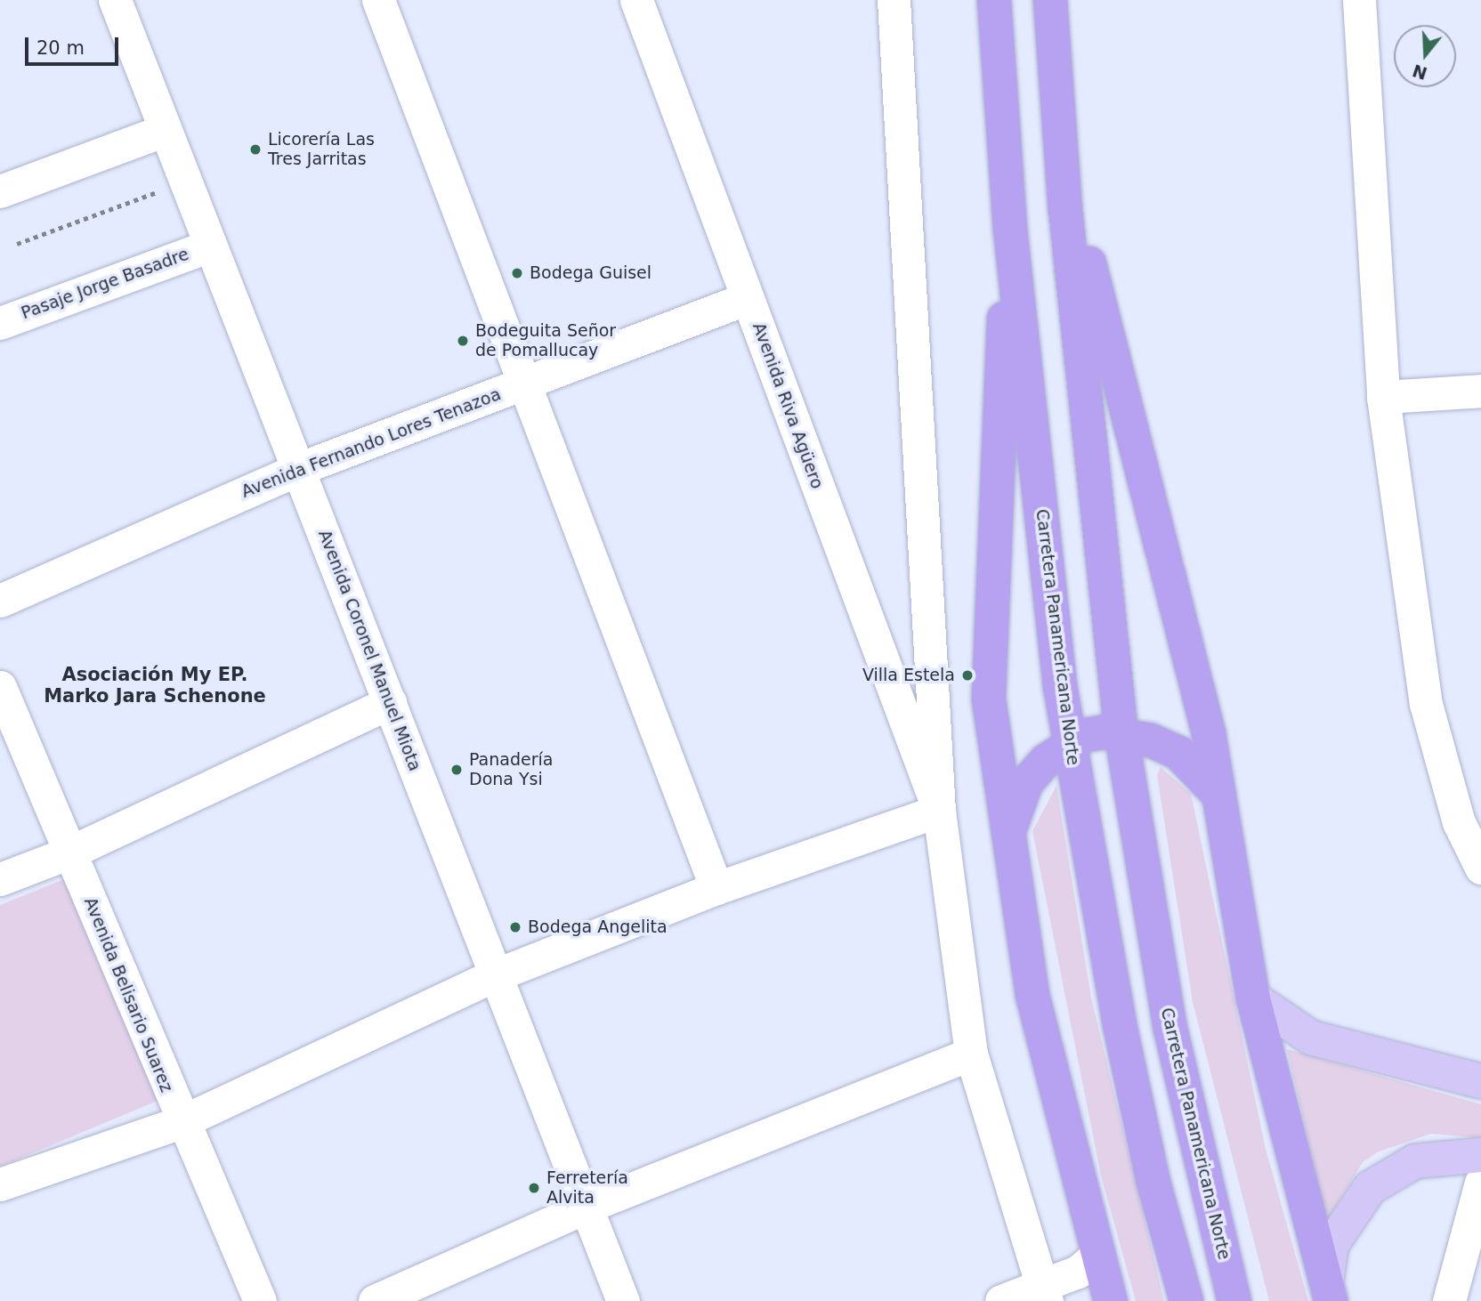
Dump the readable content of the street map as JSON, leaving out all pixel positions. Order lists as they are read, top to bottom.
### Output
{
  "streets": {
    "highway": ["Carretera Panamericana Norte"],
    "street": [
      "Pasaje Jorge Basadre",
      "Avenida Riva Agüero",
      "Avenida Fernando Lores Tenazoa",
      "Avenida Coronel Manuel Miota",
      "Avenida Belisario Suarez"
    ]
  },
  "crossings": [
    ["Pasaje Jorge Basadre", "Avenida Coronel Manuel Miota"],
    ["Avenida Riva Agüero", "Avenida Fernando Lores Tenazoa"],
    ["Avenida Fernando Lores Tenazoa", "Avenida Coronel Manuel Miota"]
  ],
  "districts": ["Asociación My EP. Marko Jara Schenone"],
  "places": [
    "Licorería Las Tres Jarritas",
    "Bodega Guisel",
    "Bodeguita Señor de Pomallucay",
    "Villa Estela",
    "Panadería Dona Ysi",
    "Bodega Angelita",
    "Ferretería Alvita"
  ],
  "scale_bar": "20 m",
  "north": "bottom"
}
